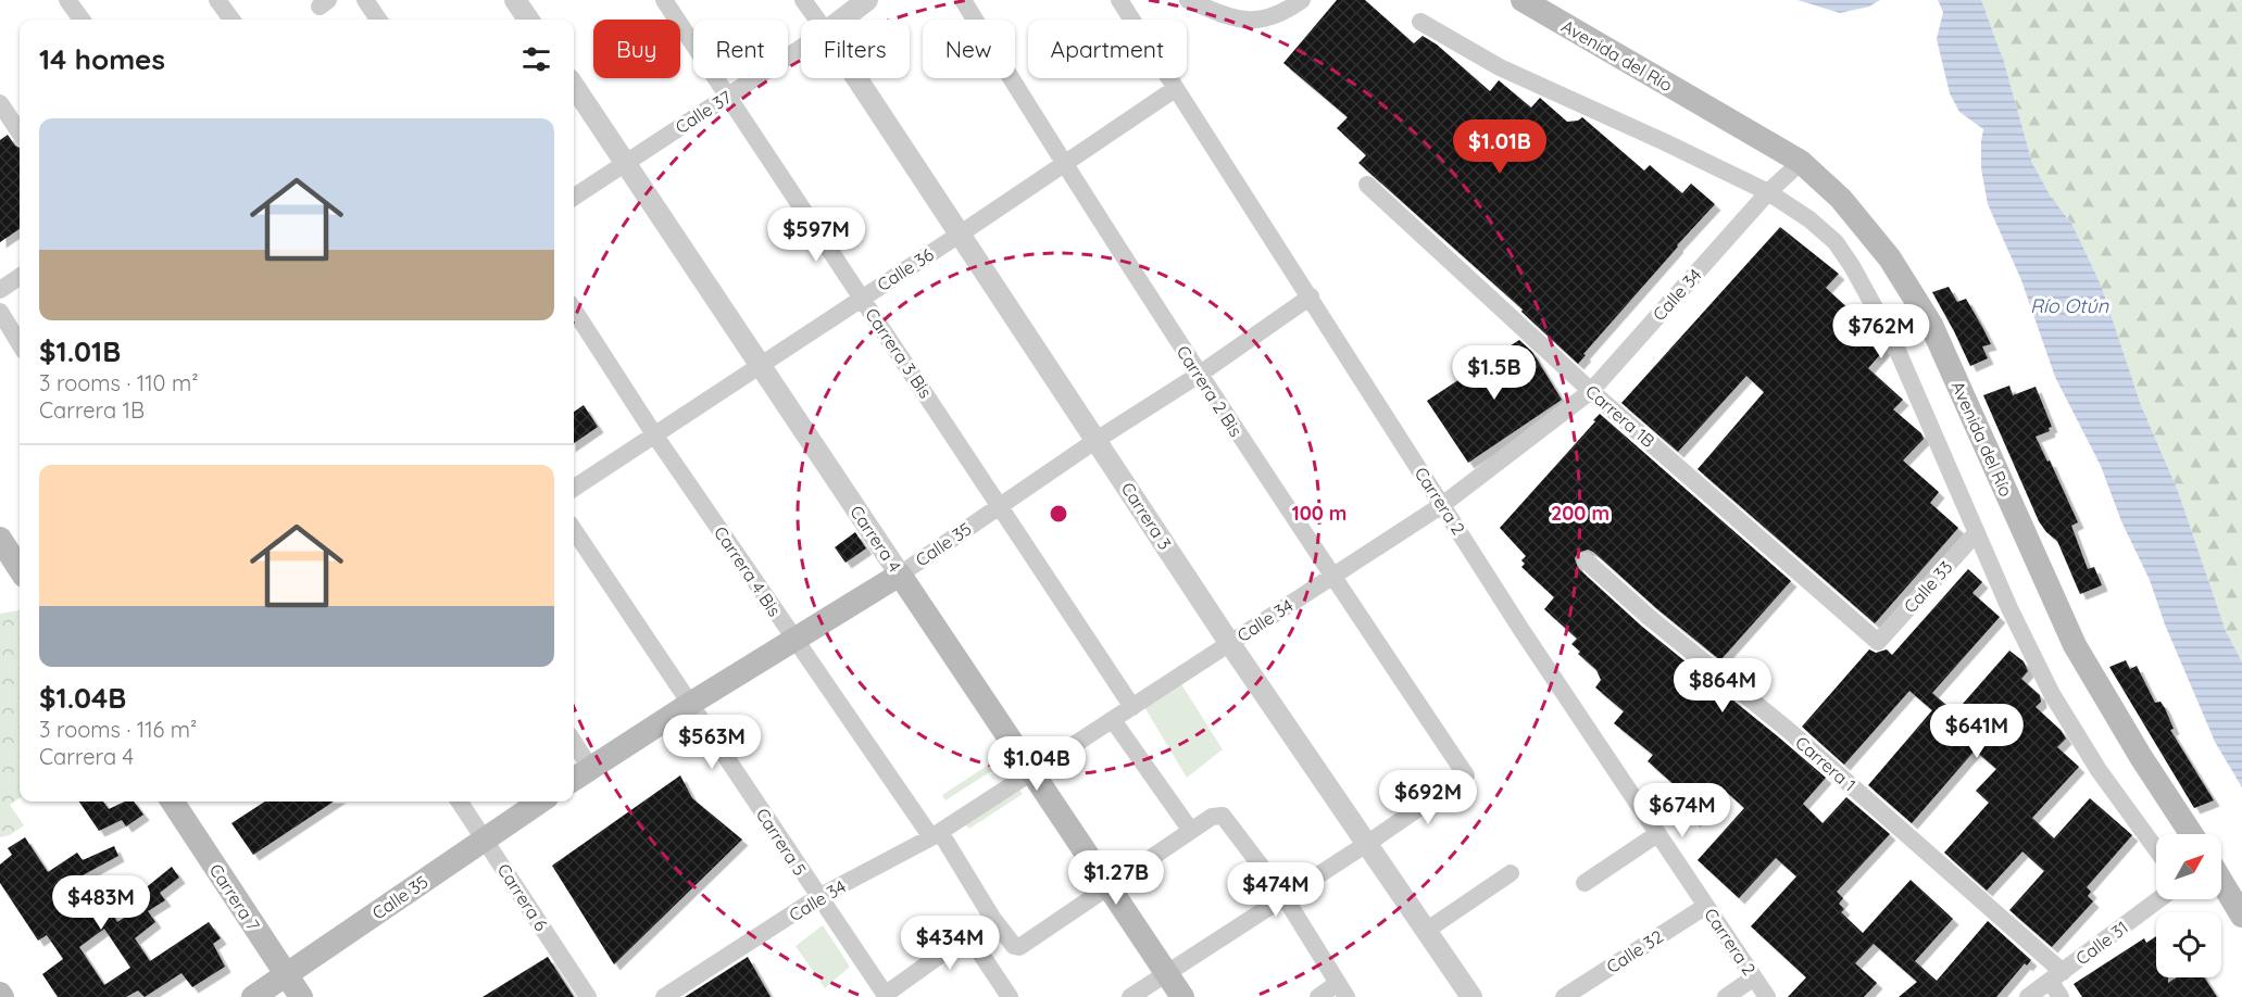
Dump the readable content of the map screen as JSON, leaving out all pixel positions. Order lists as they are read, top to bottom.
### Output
{
  "streets": {
    "main road": [
      "Avenida del Río",
      "Carrera 4",
      "Calle 35",
      "Carrera 7"
    ],
    "street": [
      "Calle 37",
      "Calle 36",
      "Calle 34",
      "Carrera 3 Bis",
      "Carrera 2 Bis",
      "Carrera 1B",
      "Carrera 2",
      "Carrera 3",
      "Carrera 4 Bis",
      "Calle 33",
      "Carrera 1",
      "Carrera 5",
      "Carrera 6",
      "Calle 31",
      "Calle 32"
    ]
  },
  "crossings": [
    ["Avenida del Río", "Calle 34"],
    ["Calle 37", "Carrera 3 Bis"],
    ["Calle 37", "Carrera 4"],
    ["Calle 36", "Carrera 3 Bis"],
    ["Calle 36", "Carrera 2 Bis"],
    ["Calle 36", "Carrera 2"],
    ["Calle 36", "Carrera 3"],
    ["Calle 36", "Carrera 4"],
    ["Calle 36", "Carrera 4 Bis"],
    ["Calle 34", "Carrera 3 Bis"],
    ["Calle 34", "Carrera 2 Bis"],
    ["Calle 34", "Carrera 1B"],
    ["Calle 34", "Carrera 2"],
    ["Calle 34", "Carrera 3"],
    ["Calle 34", "Carrera 4"],
    ["Calle 34", "Carrera 4 Bis"],
    ["Calle 34", "Carrera 5"],
    ["Carrera 3 Bis", "Calle 35"],
    ["Carrera 2 Bis", "Carrera 3"],
    ["Carrera 2 Bis", "Calle 35"],
    ["Carrera 1B", "Calle 33"],
    ["Carrera 2", "Calle 35"],
    ["Carrera 2", "Calle 32"],
    ["Carrera 3", "Calle 35"],
    ["Carrera 4", "Calle 35"],
    ["Calle 35", "Carrera 4 Bis"],
    ["Calle 35", "Carrera 5"],
    ["Calle 35", "Carrera 7"],
    ["Calle 35", "Carrera 6"],
    ["Carrera 1", "Calle 31"]
  ],
  "water": ["Río Otún"],
  "north": "top right",
  "page": {
    "chip": [
      "Buy",
      "Rent",
      "Filters",
      "New",
      "Apartment"
    ],
    "heading": "14 homes",
    "list": [
      {
        "name": "$1.01B",
        "note": "3 rooms · 110 m² · Carrera 1B"
      },
      {
        "name": "$1.04B",
        "note": "3 rooms · 116 m² · Carrera 4"
      }
    ],
    "price": [
      "$1.01B",
      "$597M",
      "$762M",
      "$1.5B",
      "$864M",
      "$641M",
      "$563M",
      "$1.04B",
      "$692M",
      "$674M",
      "$1.27B",
      "$474M",
      "$483M",
      "$434M"
    ]
  },
  "rings": ["100 m", "200 m"]
}
